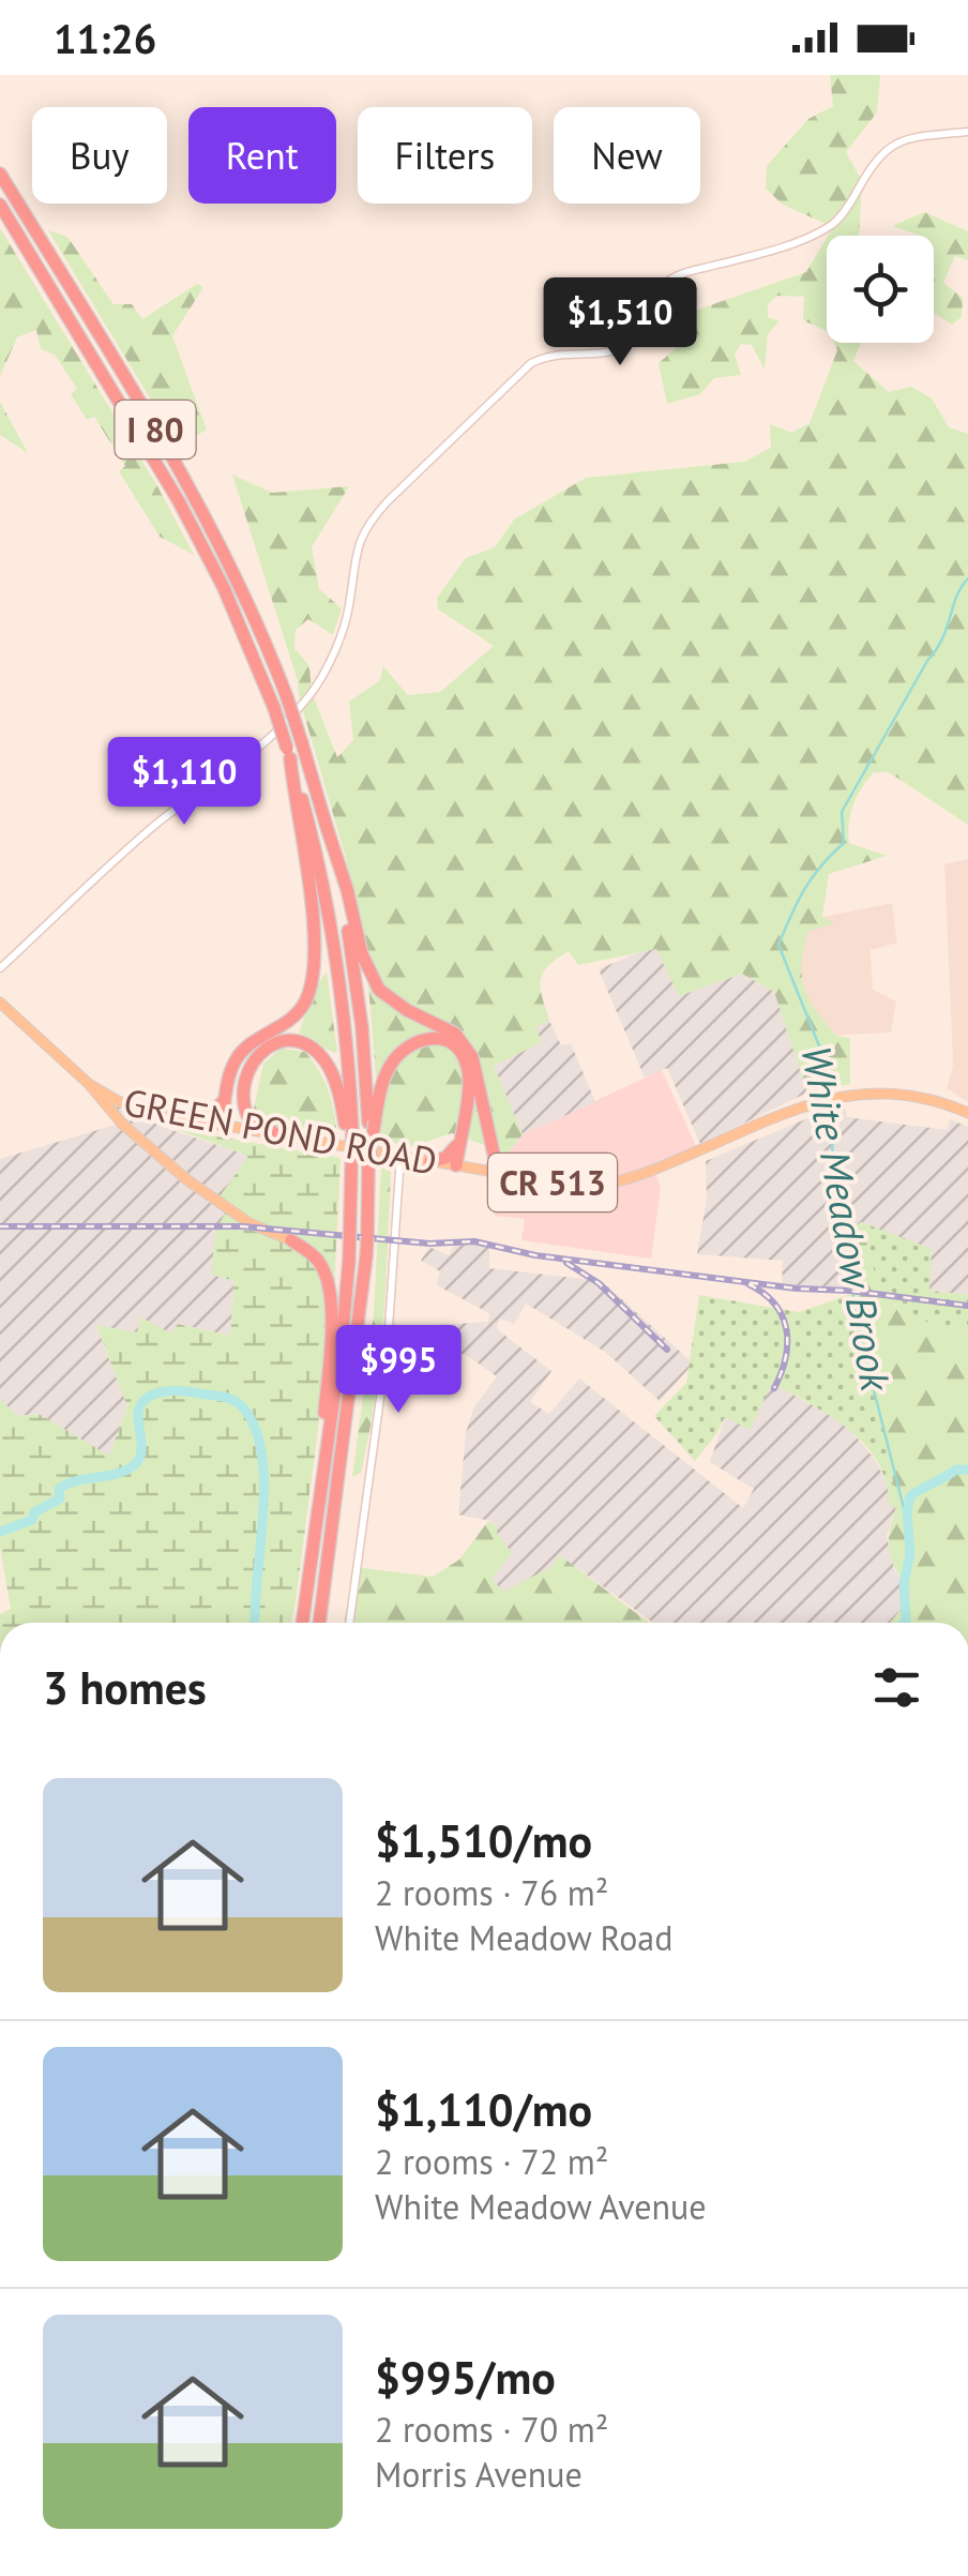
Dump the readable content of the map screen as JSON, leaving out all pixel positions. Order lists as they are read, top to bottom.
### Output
{
  "streets": {
    "highway": ["I 80"],
    "main road": ["GREEN POND ROAD", "CR 513"]
  },
  "crossings": [
    ["GREEN POND ROAD", "CR 513"]
  ],
  "water": ["White Meadow Brook"],
  "page": {
    "status": "11:26",
    "chip": [
      "Buy",
      "Rent",
      "Filters",
      "New"
    ],
    "price": ["$1,510", "$1,110", "$995"],
    "heading": "3 homes",
    "list": [
      {
        "name": "$1,510/mo",
        "note": "2 rooms · 76 m² · White Meadow Road"
      },
      {
        "name": "$1,110/mo",
        "note": "2 rooms · 72 m² · White Meadow Avenue"
      },
      {
        "name": "$995/mo",
        "note": "2 rooms · 70 m² · Morris Avenue"
      }
    ]
  }
}
